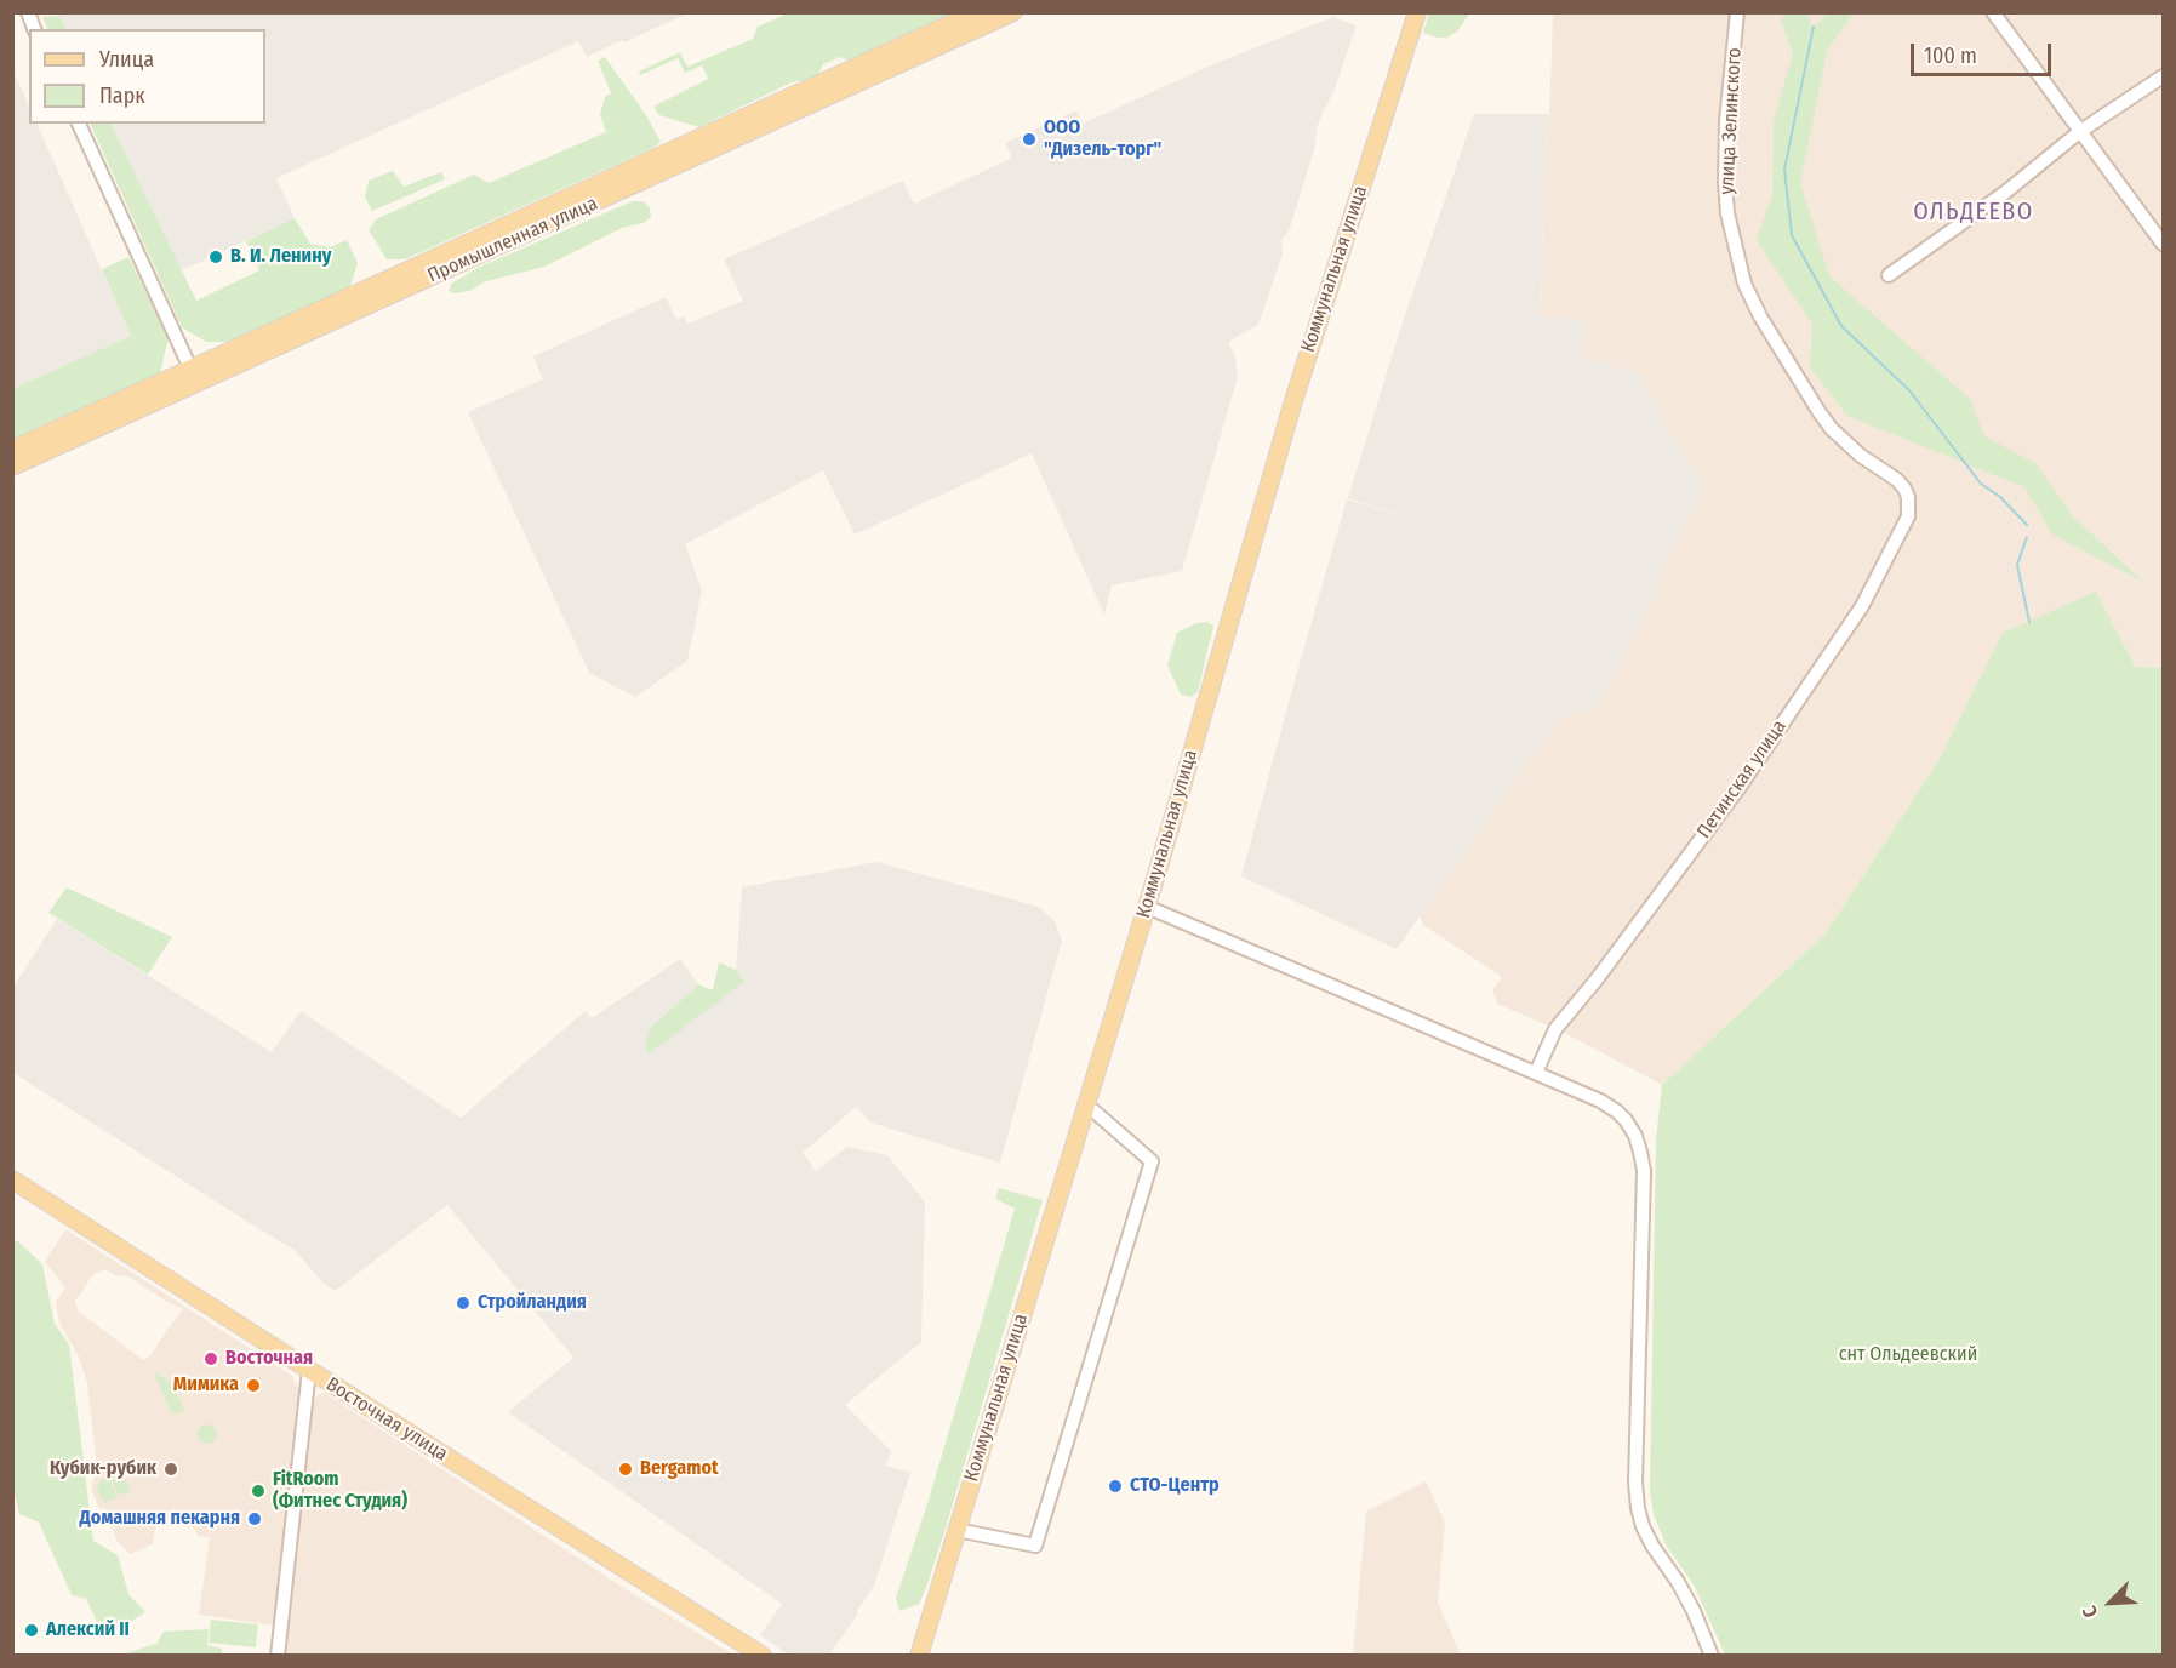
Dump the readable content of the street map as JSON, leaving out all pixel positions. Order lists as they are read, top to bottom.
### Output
{
  "streets": {
    "main road": ["Промышленная улица", "Коммунальная улица", "Восточная улица"],
    "street": ["улица Зелинского", "Петинская улица"]
  },
  "crossings": [
    ["улица Зелинского", "Петинская улица"]
  ],
  "districts": ["ОЛЬДЕЕВО"],
  "parks": ["снт Ольдеевский"],
  "places": [
    "ООО \"Дизель-торг\"",
    "В. И. Ленину",
    "Стройландия",
    "Восточная",
    "Мимика",
    "Кубик-рубик",
    "Bergamot",
    "СТО-Центр",
    "FitRoom (Фитнес Студия)",
    "Домашняя пекарня",
    "Алексий II"
  ],
  "legend": ["Улица", "Парк"],
  "scale_bar": "100 m",
  "north": "bottom left"
}
